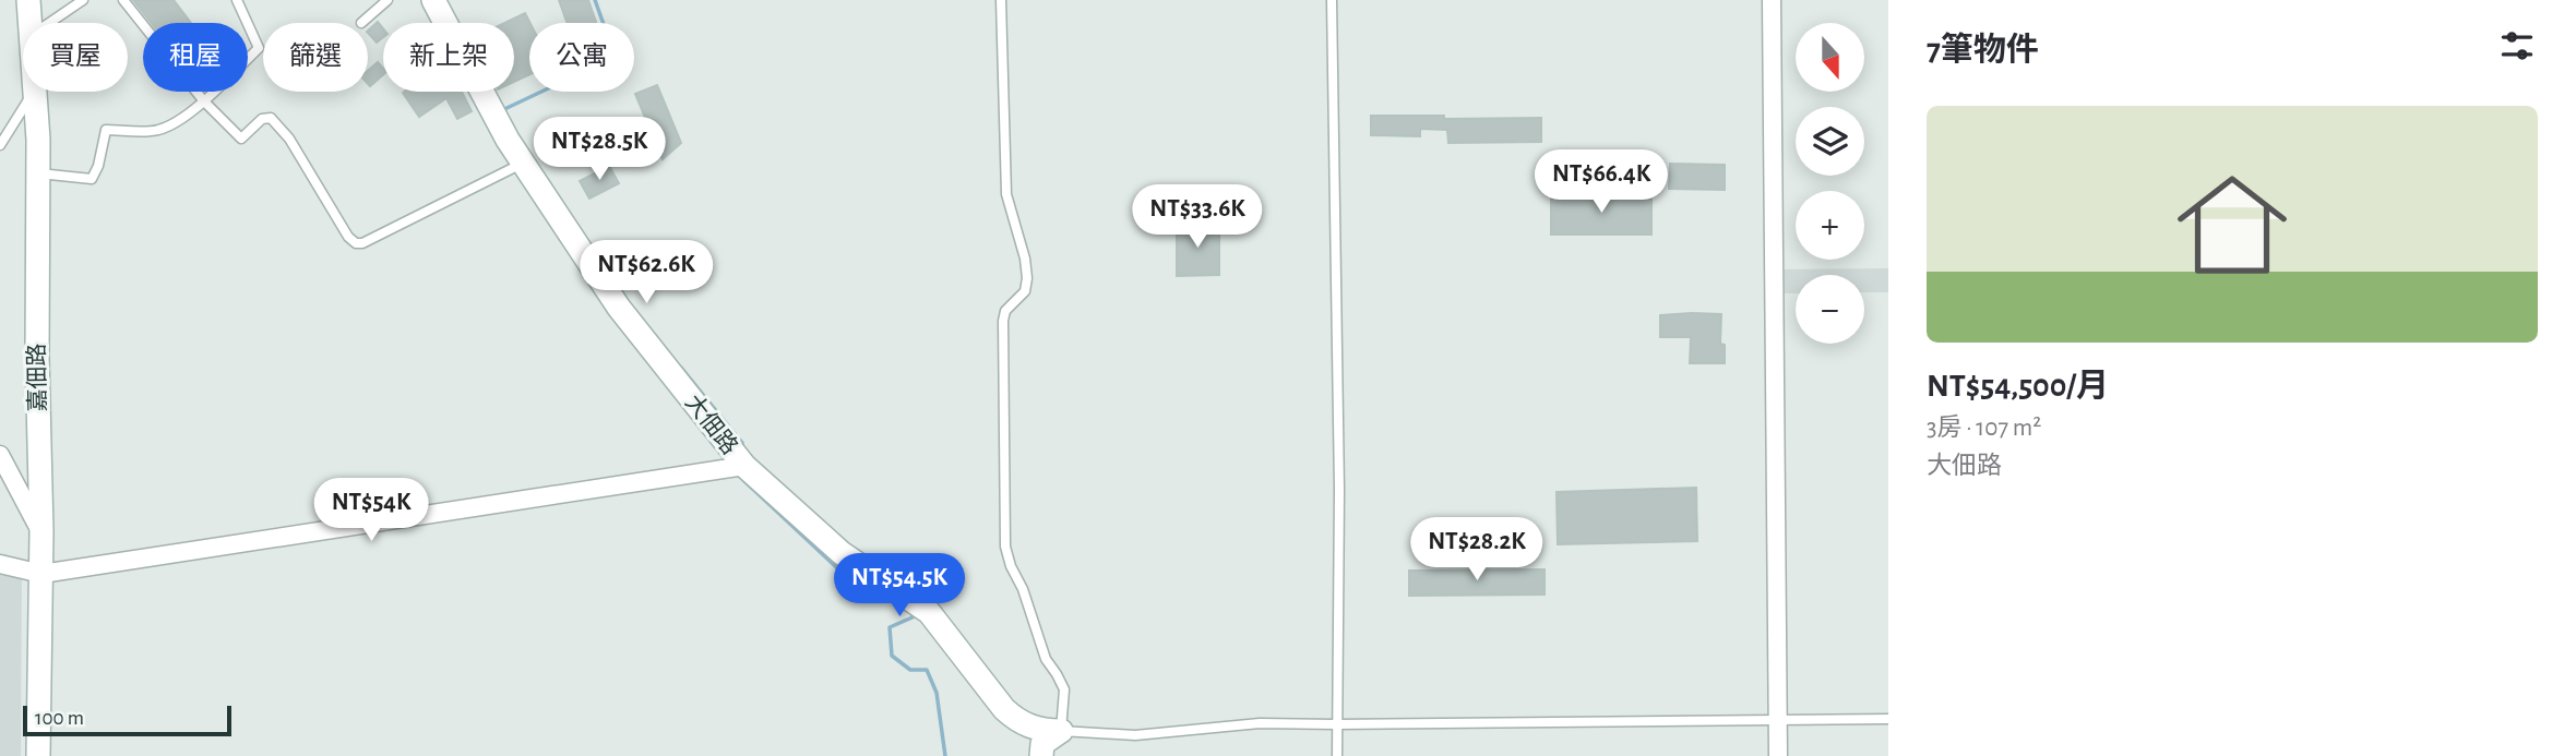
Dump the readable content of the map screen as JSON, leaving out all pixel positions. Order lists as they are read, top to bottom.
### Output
{
  "streets": {
    "street": ["嘉佃路", "大佃路"]
  },
  "scale_bar": "100 m",
  "north": "bottom",
  "page": {
    "heading": "7筆物件",
    "map_buttons": ["+", "−"],
    "chip": [
      "買屋",
      "租屋",
      "篩選",
      "新上架",
      "公寓"
    ],
    "list": [
      {
        "name": "NT$54,500/月",
        "note": "3房 · 107 m² · 大佃路"
      }
    ],
    "price": [
      "NT$28.5K",
      "NT$66.4K",
      "NT$33.6K",
      "NT$62.6K",
      "NT$54K",
      "NT$28.2K",
      "NT$54.5K"
    ],
    "scale": "100 m"
  }
}
